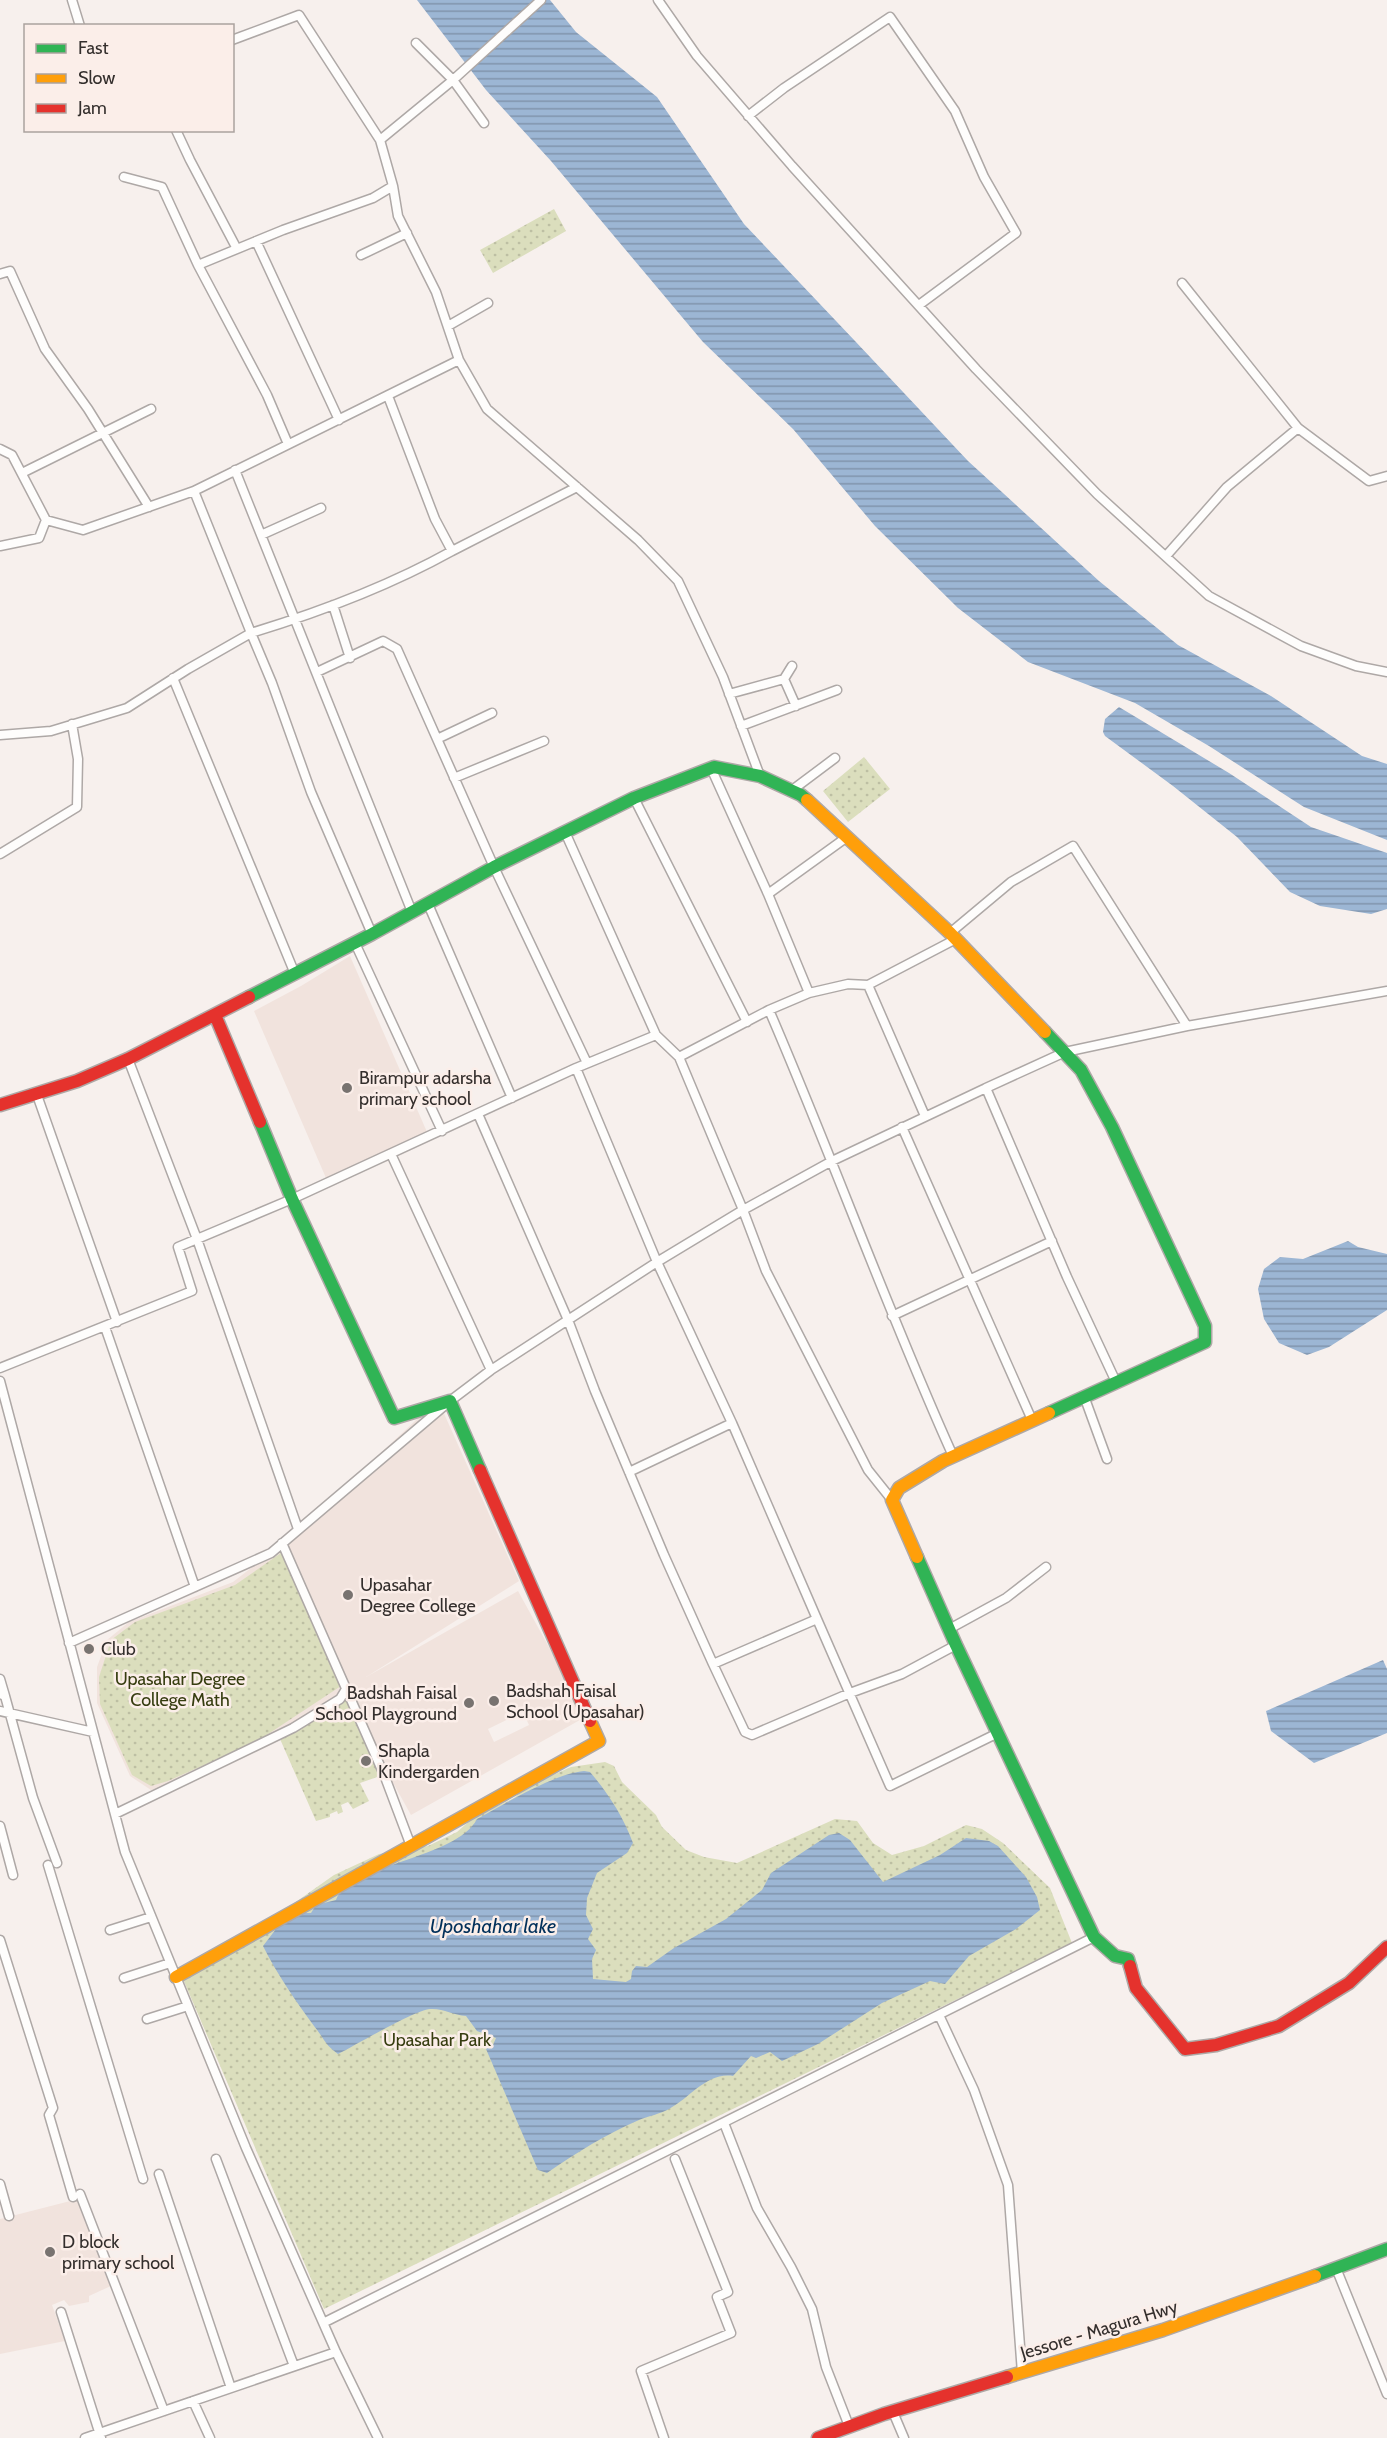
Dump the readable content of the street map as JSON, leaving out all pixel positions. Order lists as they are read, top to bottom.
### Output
{
  "streets": {
    "main road": ["Jessore - Magura Hwy"]
  },
  "water": ["Uposhahar lake"],
  "parks": ["Upasahar Degree College Math", "Upasahar Park"],
  "places": [
    "Birampur adarsha primary school",
    "Upasahar Degree College",
    "Club",
    "Badshah Faisal School (Upasahar)",
    "Badshah Faisal School Playground",
    "Shapla Kindergarden",
    "D block primary school"
  ],
  "legend": ["Fast", "Slow", "Jam"]
}
